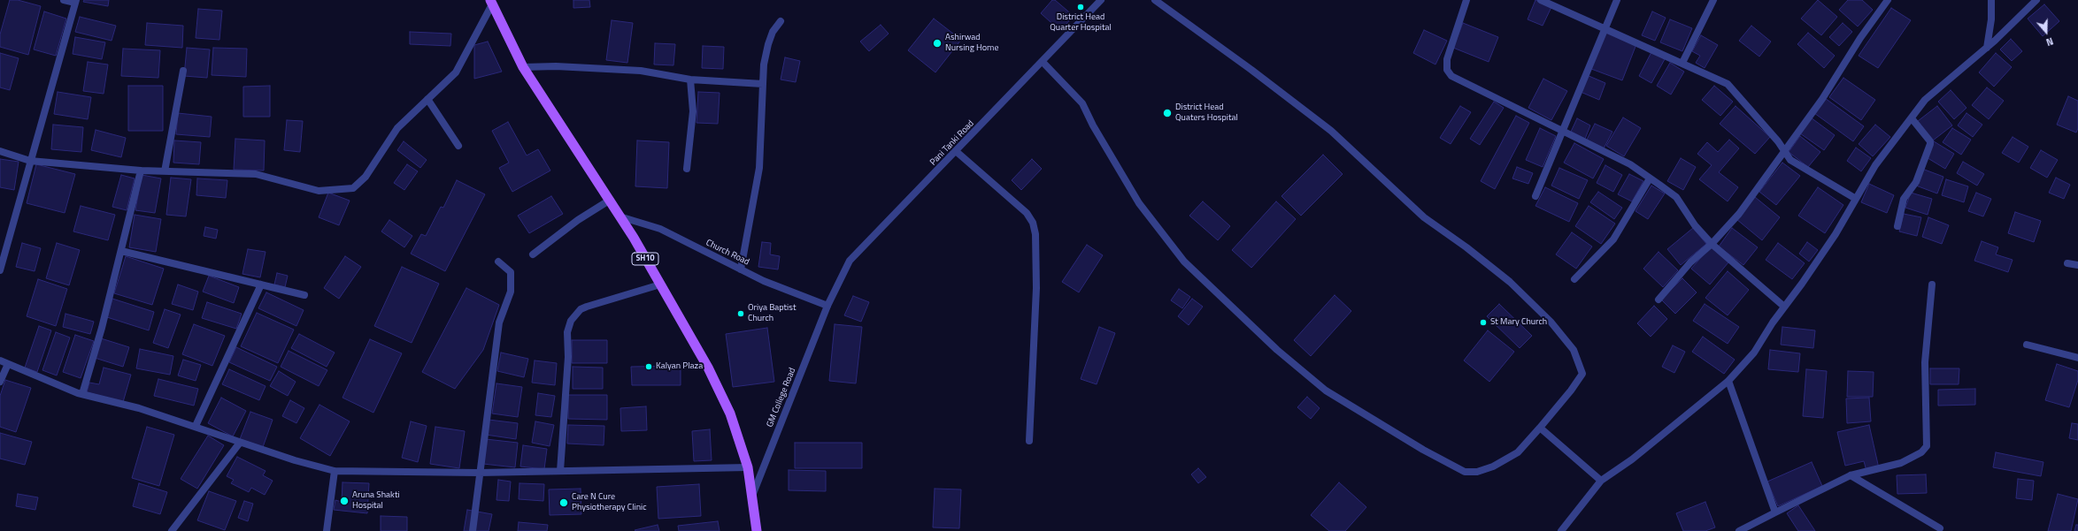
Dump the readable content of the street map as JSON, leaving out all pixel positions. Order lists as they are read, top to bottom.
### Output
{
  "streets": {
    "main road": ["SH10"],
    "street": ["Pani Tanki Road", "Church Road", "GM College Road"]
  },
  "crossings": [
    ["Pani Tanki Road", "Church Road"],
    ["Pani Tanki Road", "GM College Road"],
    ["Church Road", "SH10"],
    ["Church Road", "GM College Road"],
    ["SH10", "GM College Road"]
  ],
  "places": [
    "District Head Quarter Hospital",
    "Ashirwad Nursing Home",
    "District Head Quaters Hospital",
    "Oriya Baptist Church",
    "St Mary Church",
    "Kalyan Plaza",
    "Aruna Shakti Hospital",
    "Care N Cure Physiotherapy Clinic"
  ],
  "north": "bottom"
}
